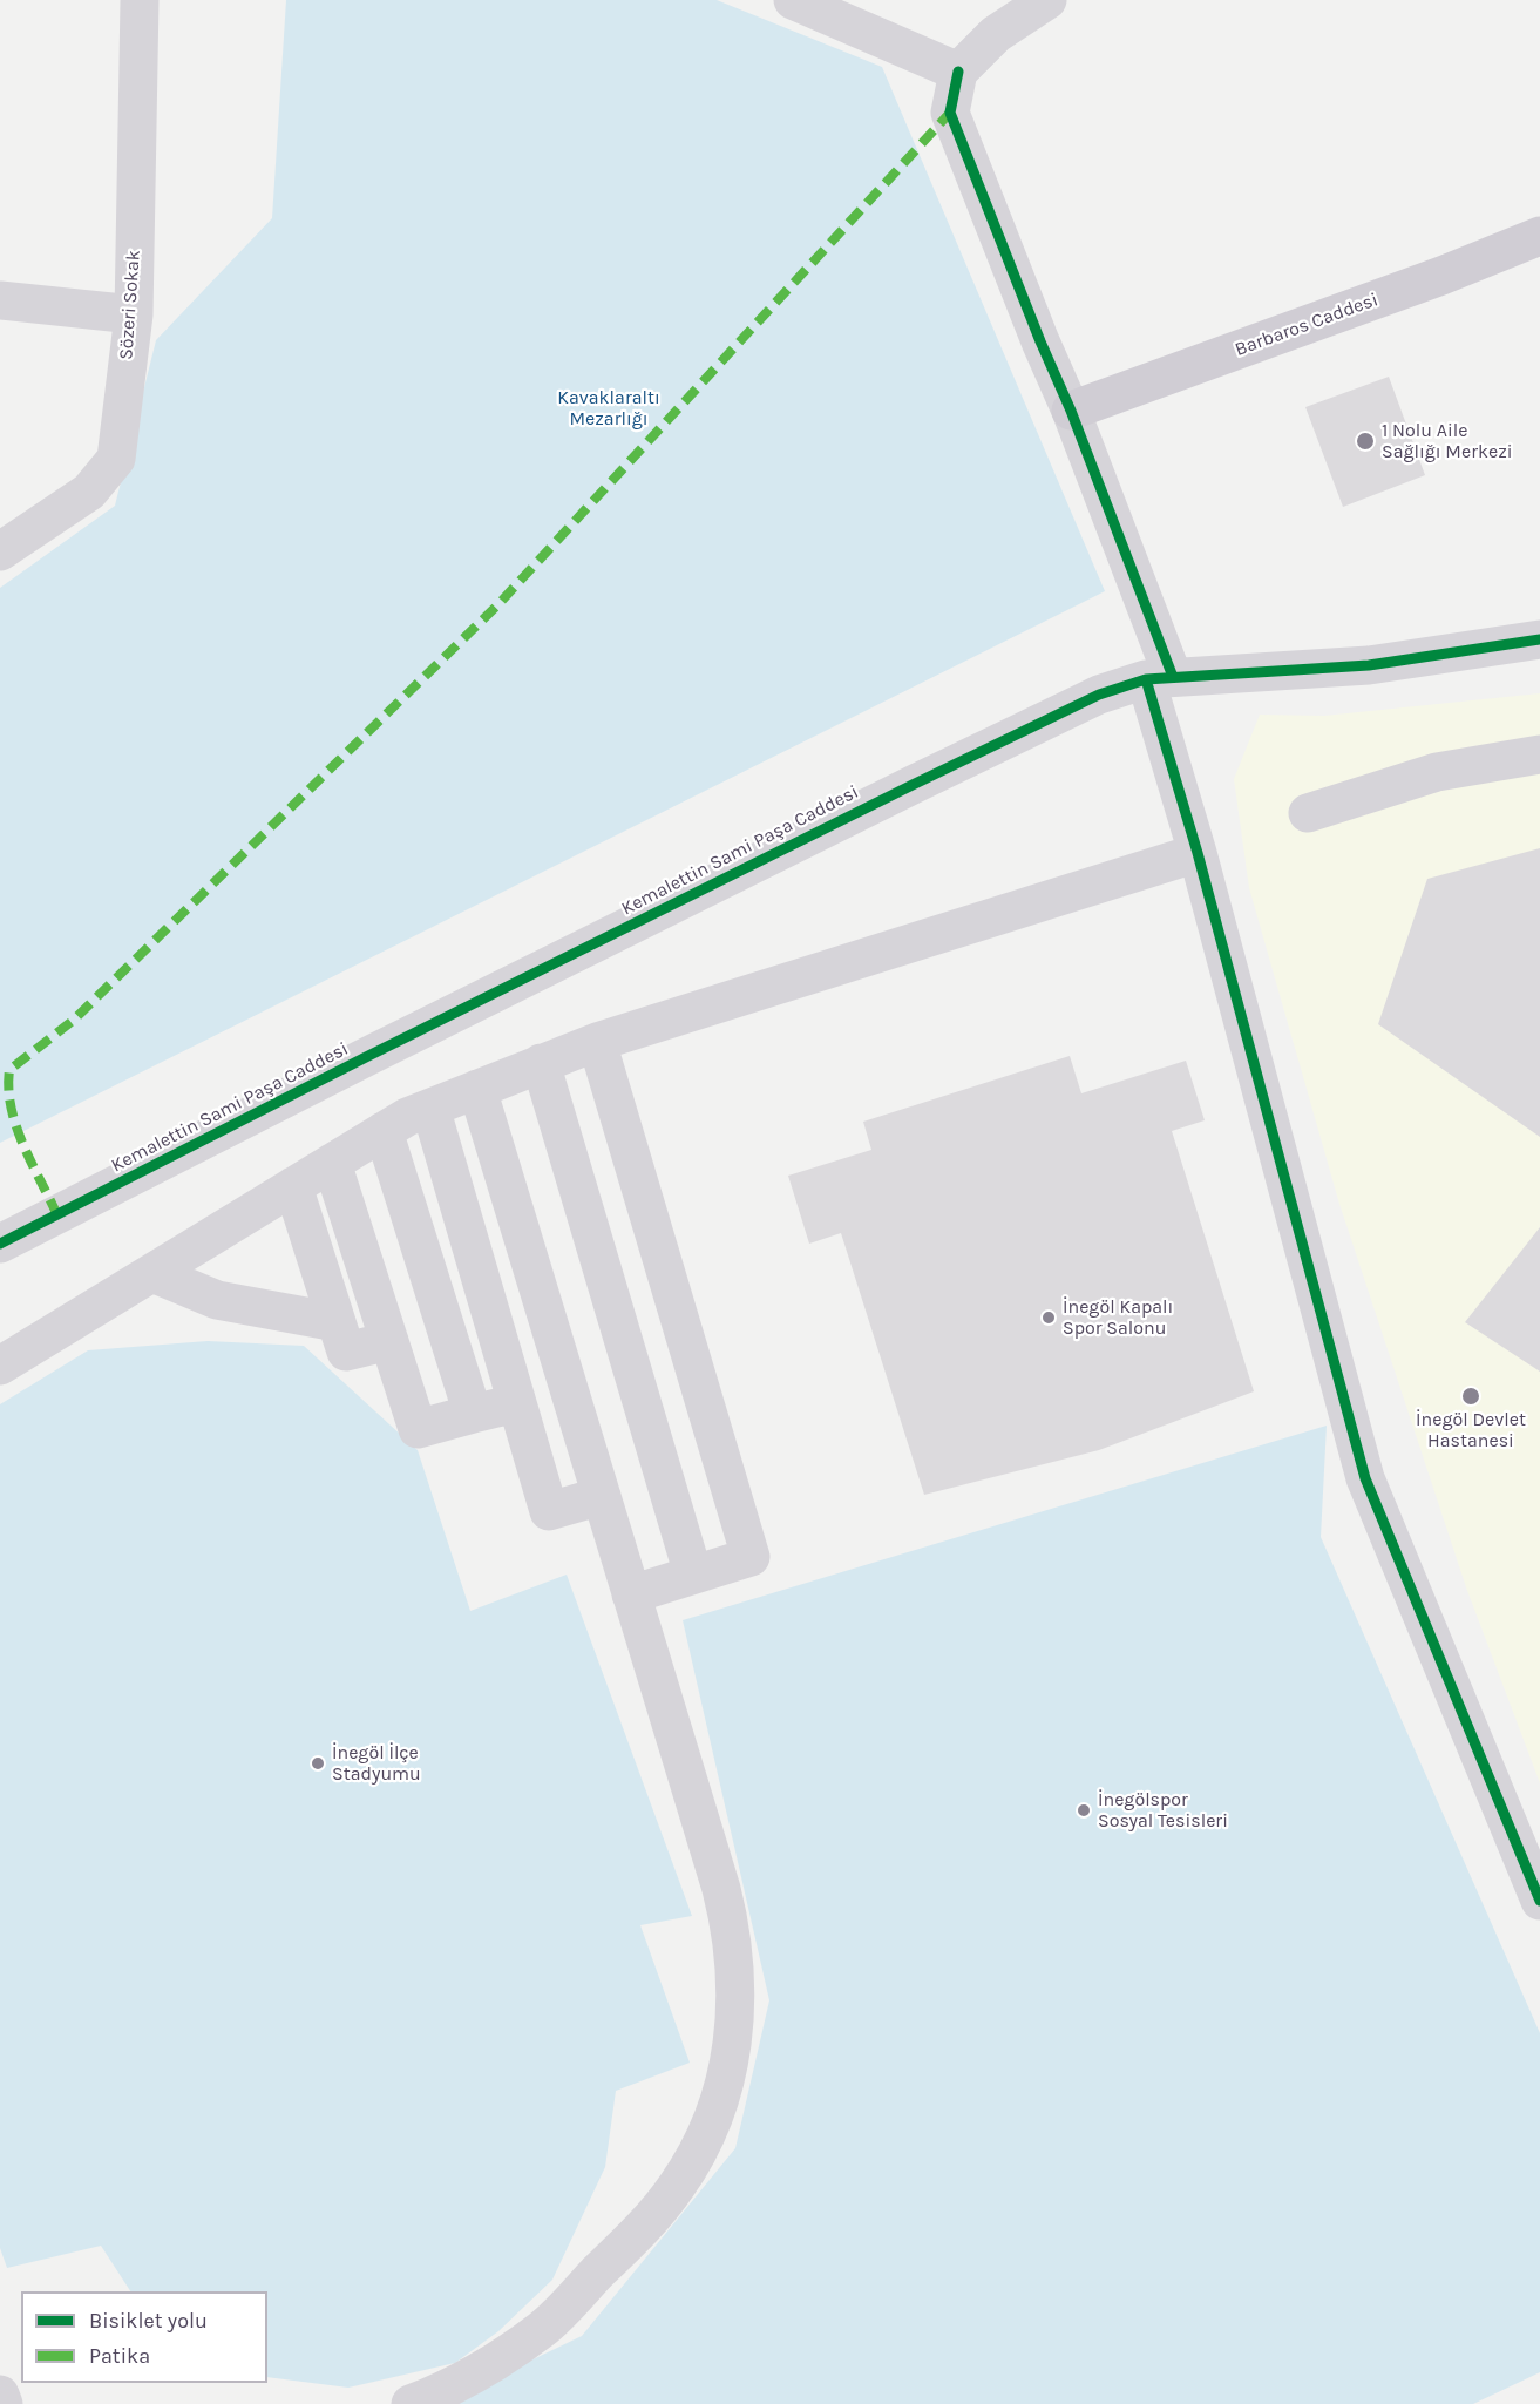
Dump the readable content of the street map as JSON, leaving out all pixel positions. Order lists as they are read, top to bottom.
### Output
{
  "streets": {
    "main road": ["Barbaros Caddesi"],
    "street": ["Sözeri Sokak", "Kemalettin Sami Paşa Caddesi"]
  },
  "parks": ["Kavaklaraltı Mezarlığı"],
  "places": [
    "1 Nolu Aile Sağlığı Merkezi",
    "İnegöl Kapalı Spor Salonu",
    "İnegöl Devlet Hastanesi",
    "İnegöl İlçe Stadyumu",
    "İnegölspor Sosyal Tesisleri"
  ],
  "legend": ["Bisiklet yolu", "Patika"]
}
